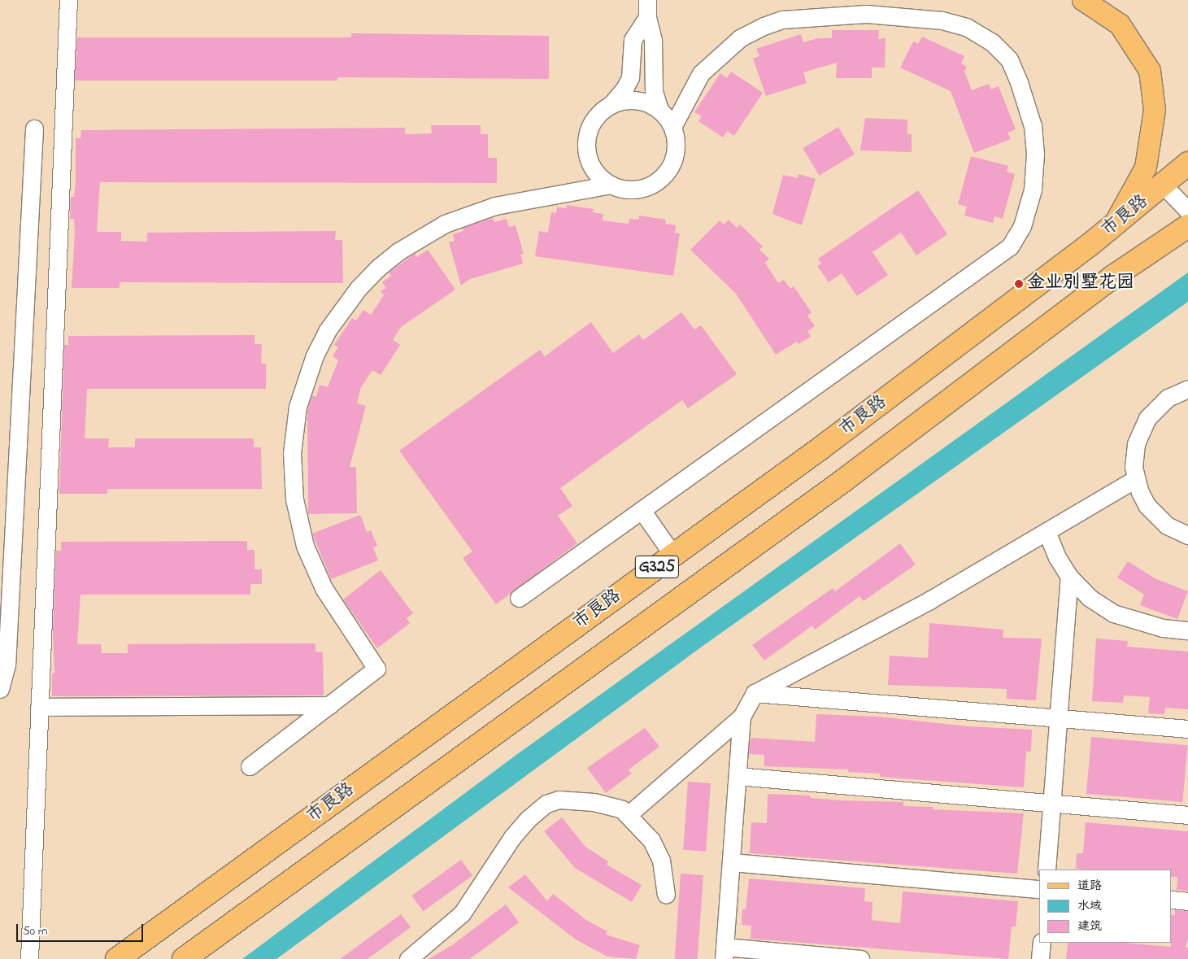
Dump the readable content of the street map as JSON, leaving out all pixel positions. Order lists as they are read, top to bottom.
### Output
{
  "streets": {
    "highway": ["市良路", "G325"]
  },
  "places": ["金业别墅花园"],
  "legend": ["道路", "水域", "建筑"],
  "scale_bar": "50 m"
}
